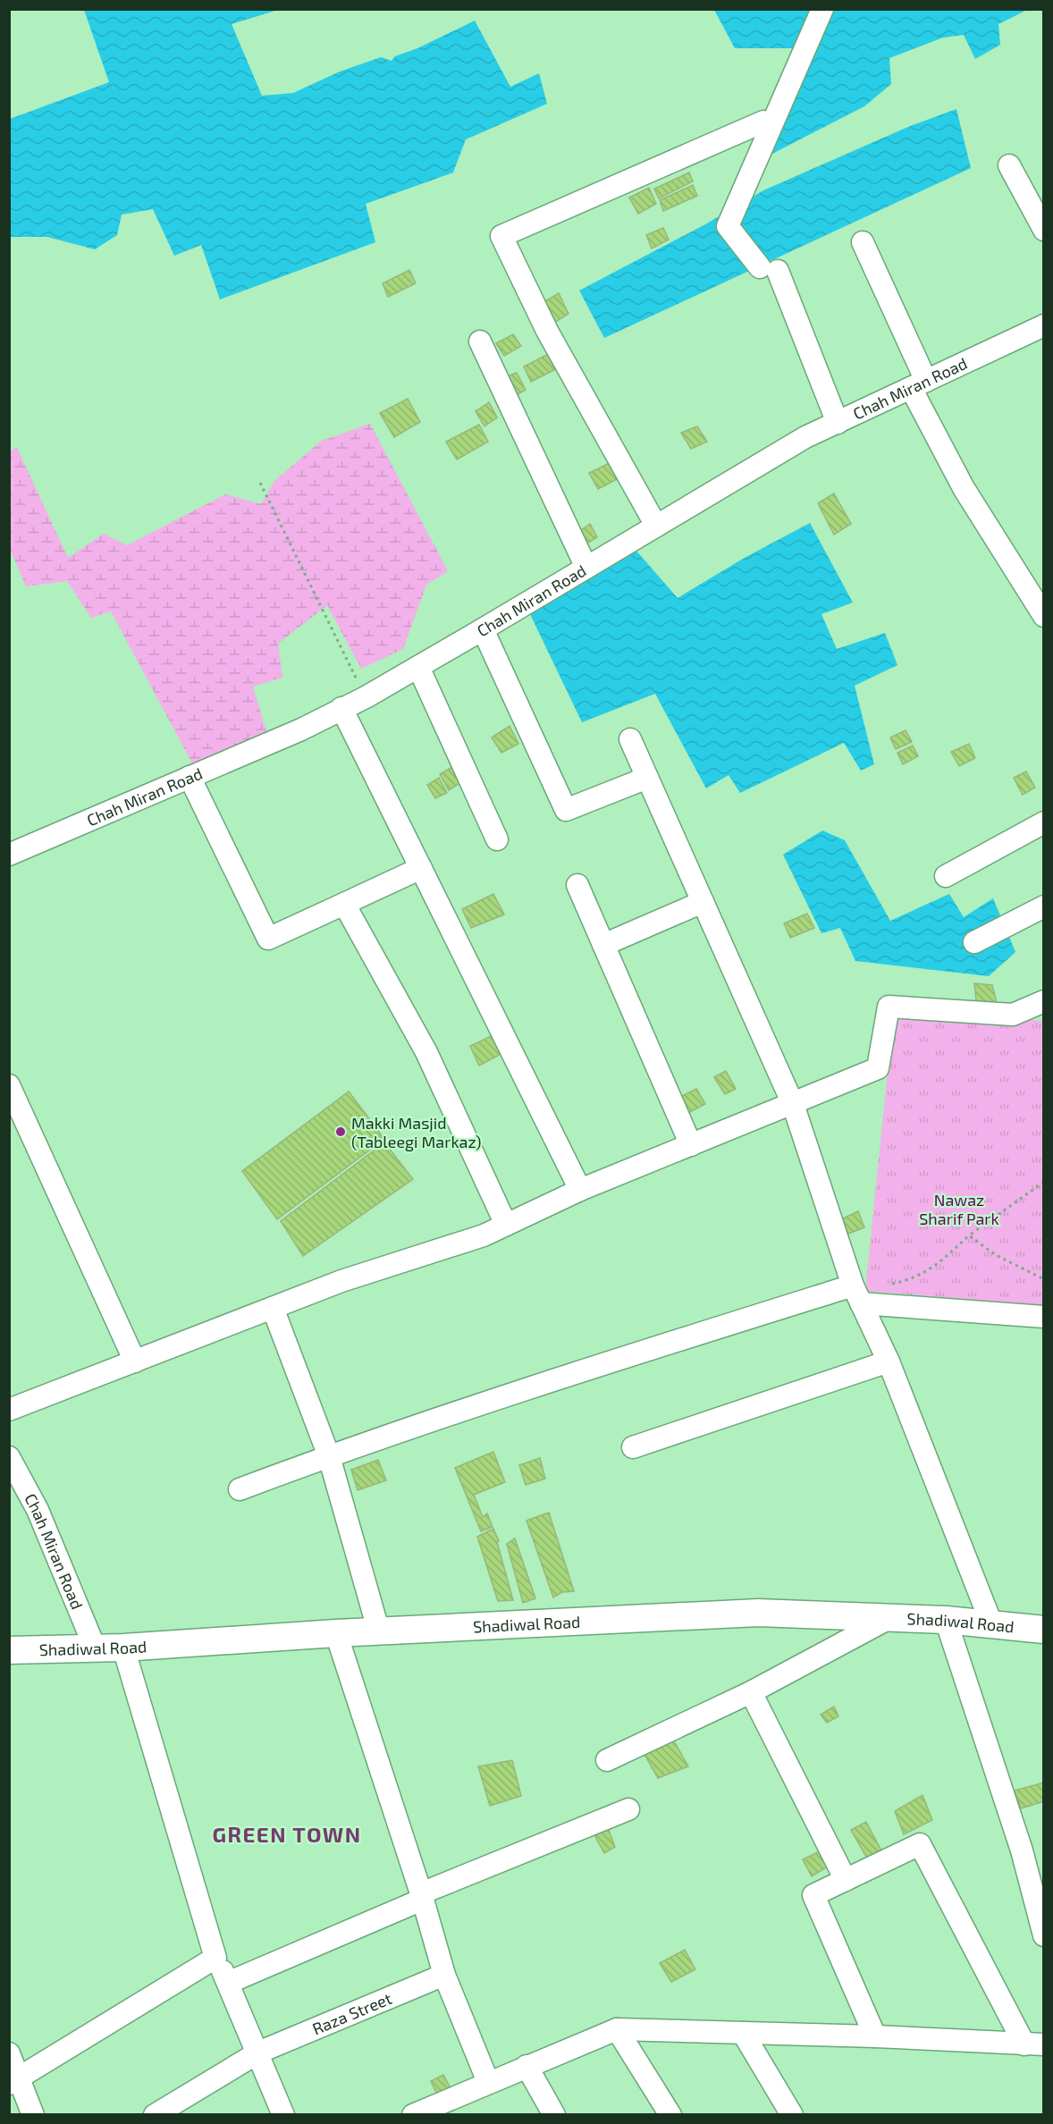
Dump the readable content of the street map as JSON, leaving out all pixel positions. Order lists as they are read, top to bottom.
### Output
{
  "streets": {
    "main road": ["Shadiwal Road"],
    "street": ["Chah Miran Road", "Raza Street"]
  },
  "crossings": [
    ["Chah Miran Road", "Shadiwal Road"]
  ],
  "districts": ["GREEN TOWN"],
  "parks": ["Nawaz Sharif Park"],
  "places": ["Makki Masjid (Tableegi Markaz)"]
}
